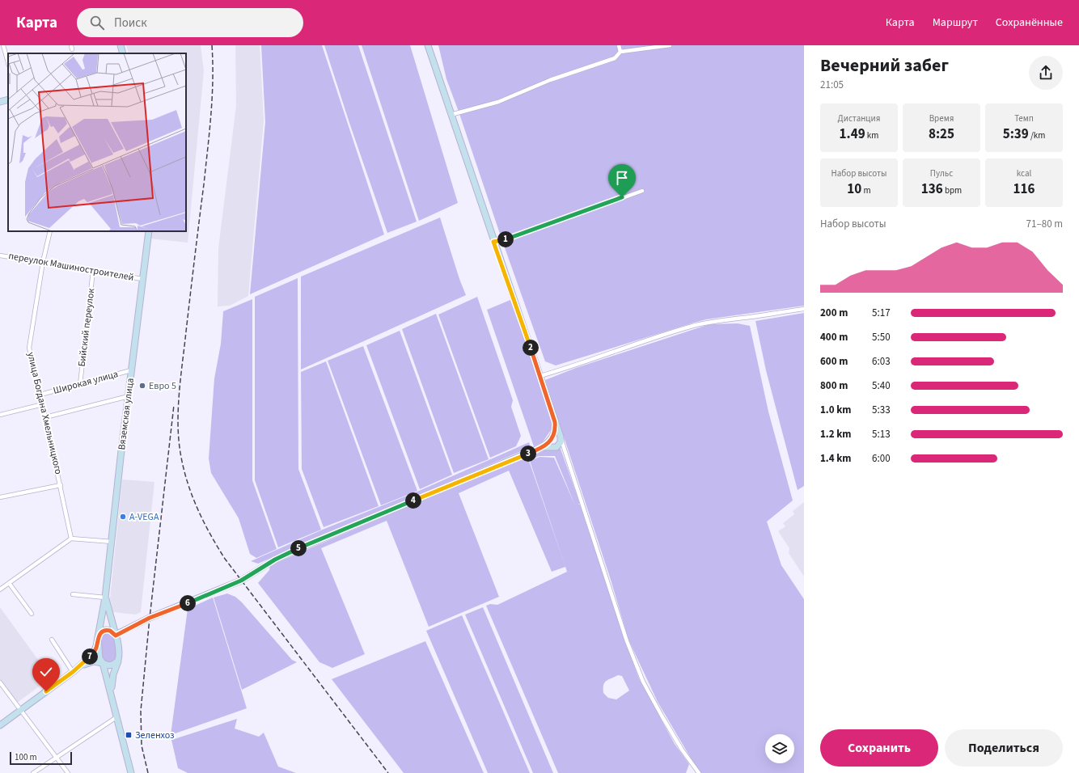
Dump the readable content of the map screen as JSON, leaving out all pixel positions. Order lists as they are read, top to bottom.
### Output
{
  "streets": {
    "main road": ["Вяземская улица"],
    "street": [
      "переулок Машиностроителей",
      "Бийский переулок",
      "Широкая улица",
      "улица Богдана Хмельницкого"
    ]
  },
  "crossings": [
    ["переулок Машиностроителей", "Бийский переулок"],
    ["переулок Машиностроителей", "улица Богдана Хмельницкого"],
    ["переулок Машиностроителей", "Вяземская улица"],
    ["Бийский переулок", "Широкая улица"],
    ["Широкая улица", "улица Богдана Хмельницкого"],
    ["Широкая улица", "Вяземская улица"]
  ],
  "places": {
    "other": ["Евро 5", "A-VEGA"],
    "transit": ["Зеленхоз"]
  },
  "scale_bar": "100 m",
  "page": {
    "header": "Карта",
    "search": "Поиск",
    "nav": ["Карта", "Маршрут", "Сохранённые"],
    "heading": ["Вечерний забег", "21:05"],
    "stats": [
      ["Дистанция", "1.49 km"],
      ["Время", "8:25"],
      ["Темп", "5:39 /km"],
      ["Набор высоты", "10 m"],
      ["Пульс", "136 bpm"],
      ["kcal", "116"]
    ],
    "chart": ["Набор высоты", "71–80 m"],
    "pins": [
      "1",
      "2",
      "3",
      "4",
      "5",
      "6",
      "7"
    ],
    "list": [
      {
        "name": "200 m",
        "note": "5:17"
      },
      {
        "name": "400 m",
        "note": "5:50"
      },
      {
        "name": "600 m",
        "note": "6:03"
      },
      {
        "name": "800 m",
        "note": "5:40"
      },
      {
        "name": "1.0 km",
        "note": "5:33"
      },
      {
        "name": "1.2 km",
        "note": "5:13"
      },
      {
        "name": "1.4 km",
        "note": "6:00"
      }
    ],
    "buttons": ["Сохранить", "Поделиться"],
    "scale": "100 m"
  }
}
